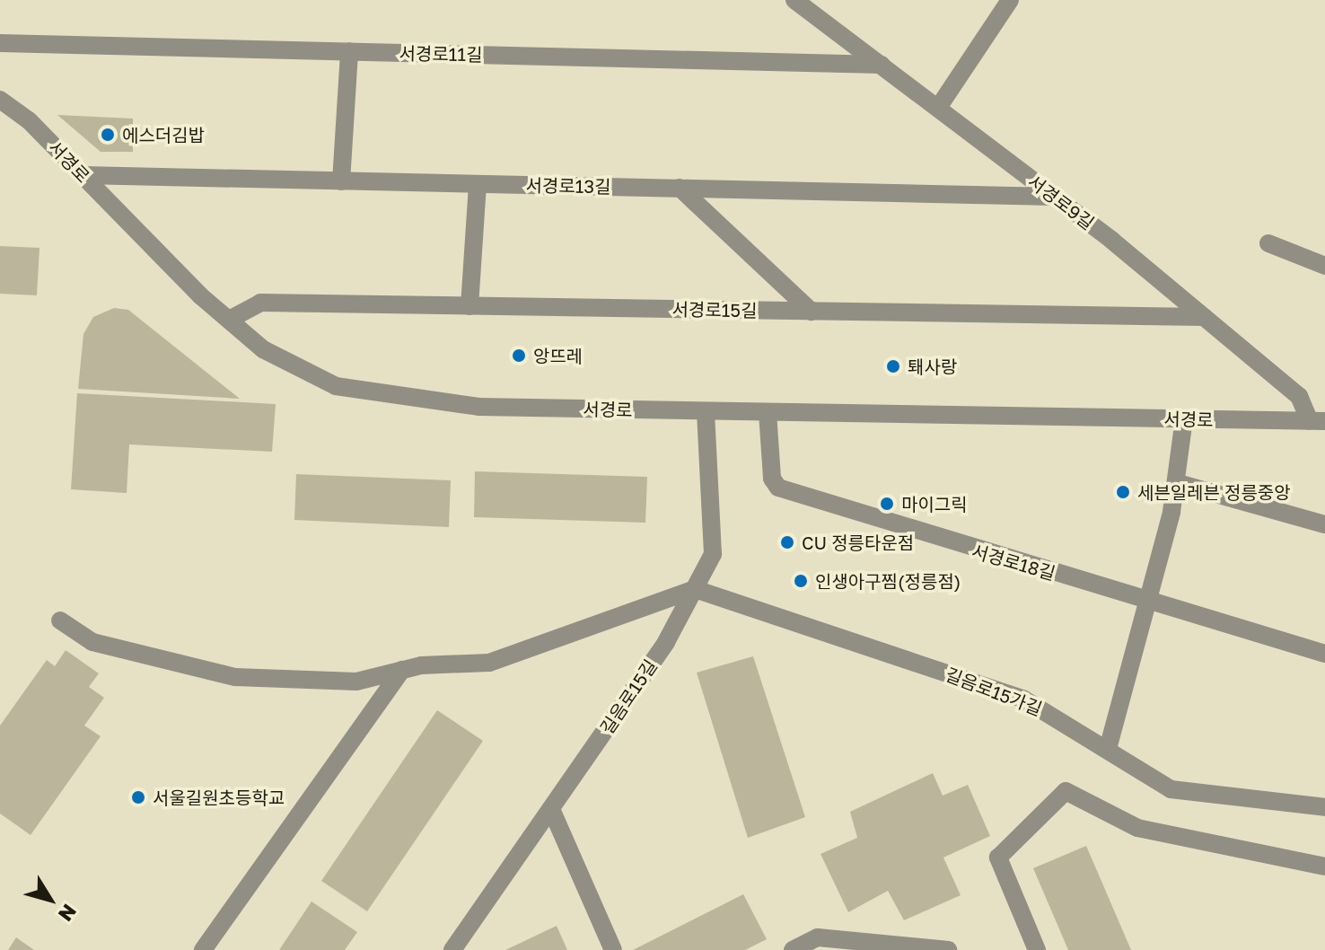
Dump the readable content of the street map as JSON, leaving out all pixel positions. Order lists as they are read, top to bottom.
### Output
{
  "streets": {
    "street": [
      "서경로11길",
      "서경로",
      "서경로13길",
      "서경로9길",
      "서경로15길",
      "서경로18길",
      "길음로15가길",
      "길음로15길"
    ]
  },
  "crossings": [
    ["서경로11길", "서경로9길"],
    ["서경로", "서경로13길"],
    ["서경로", "서경로9길"],
    ["서경로", "서경로15길"],
    ["서경로", "서경로18길"],
    ["서경로", "길음로15길"],
    ["서경로13길", "서경로9길"],
    ["서경로9길", "서경로15길"],
    ["길음로15가길", "길음로15길"]
  ],
  "places": [
    "에스더김밥",
    "앙뜨레",
    "퇘사랑",
    "세븐일레븐 정릉중앙",
    "마이그릭",
    "CU 정릉타운점",
    "인생아구찜(정릉점)",
    "서울길원초등학교"
  ],
  "north": "bottom right"
}
